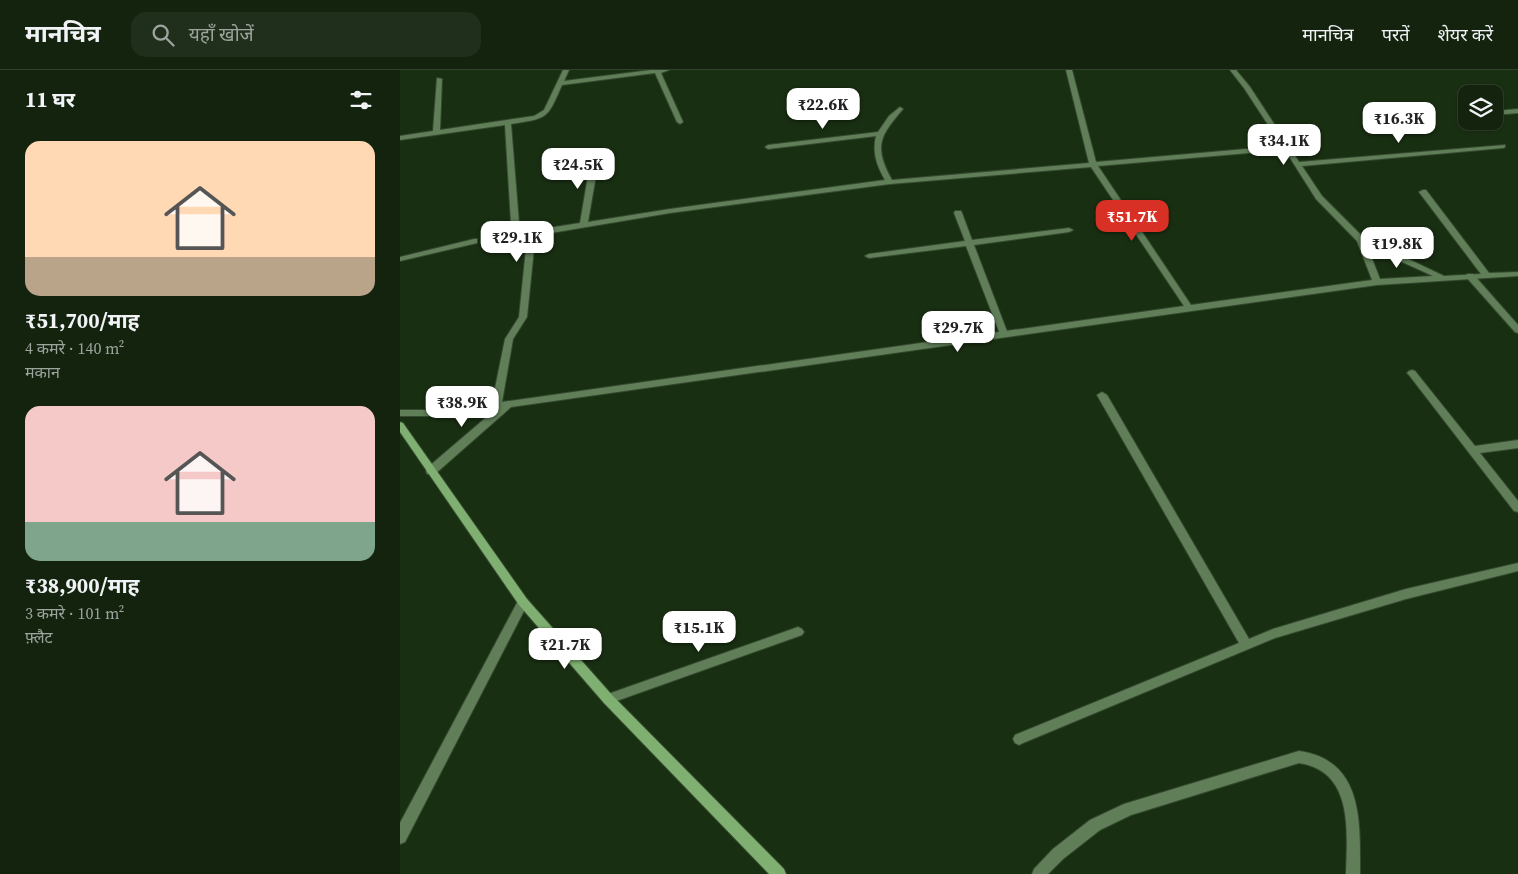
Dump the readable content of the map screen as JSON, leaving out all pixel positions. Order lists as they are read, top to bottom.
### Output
{
  "page": {
    "header": "मानचित्र",
    "search": "यहाँ खोजें",
    "nav": ["मानचित्र", "परतें", "शेयर करें"],
    "heading": "11 घर",
    "price": [
      "₹22.6K",
      "₹16.3K",
      "₹34.1K",
      "₹24.5K",
      "₹51.7K",
      "₹29.1K",
      "₹19.8K",
      "₹29.7K",
      "₹38.9K",
      "₹15.1K",
      "₹21.7K"
    ],
    "list": [
      {
        "name": "₹51,700/माह",
        "note": "4 कमरे · 140 m² · मकान"
      },
      {
        "name": "₹38,900/माह",
        "note": "3 कमरे · 101 m² · फ़्लैट"
      }
    ]
  }
}
